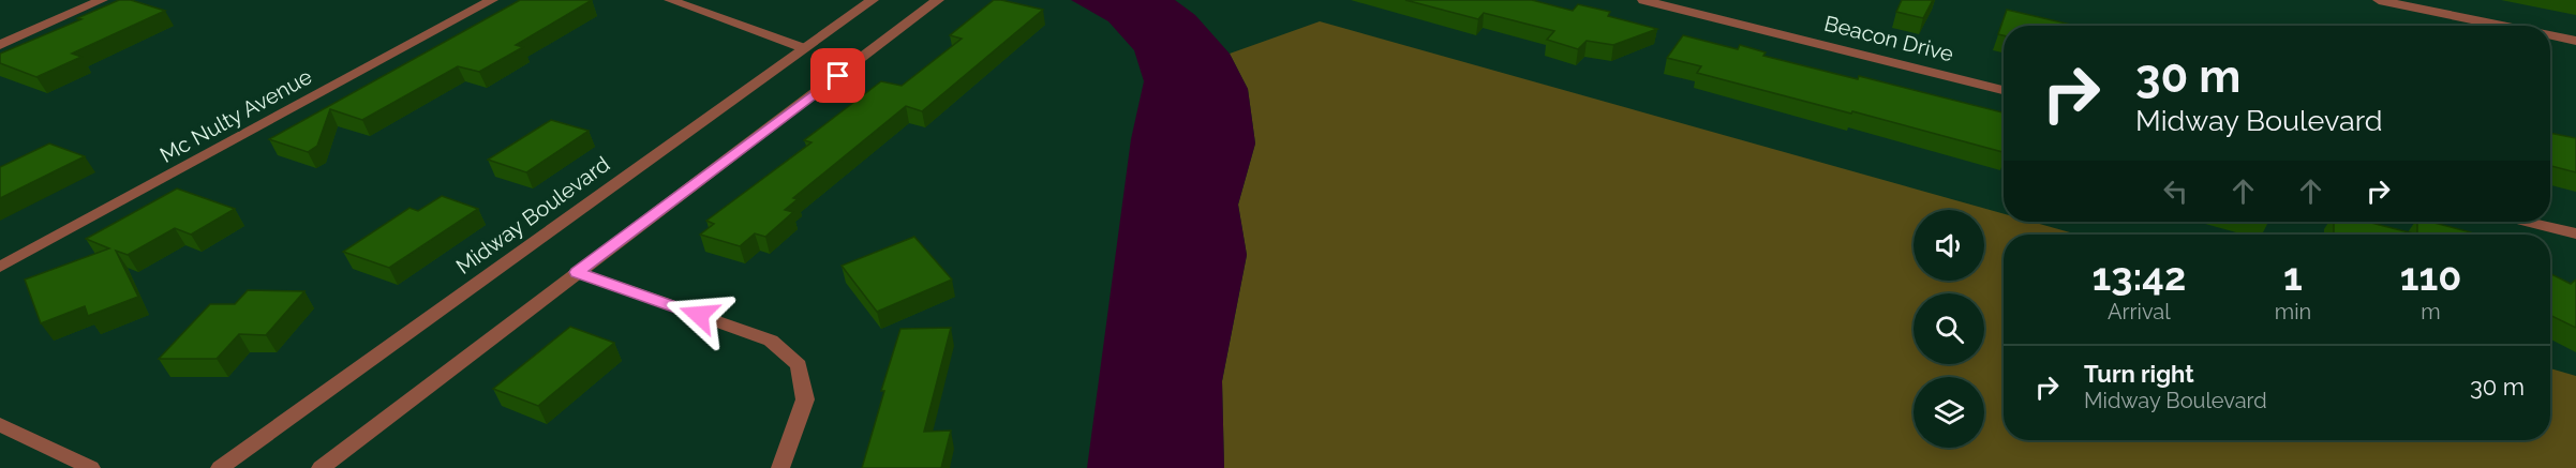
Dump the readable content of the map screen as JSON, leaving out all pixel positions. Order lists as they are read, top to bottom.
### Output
{
  "streets": {
    "street": ["Beacon Drive", "Mc Nulty Avenue", "Midway Boulevard"]
  },
  "page": {
    "turn": ["30 m", "Midway Boulevard"],
    "eta": [
      "13:42",
      "Arrival",
      "1",
      "min",
      "110",
      "m"
    ],
    "list": [
      {
        "name": "Turn right",
        "note": "Midway Boulevard",
        "value": "30 m"
      }
    ]
  }
}
